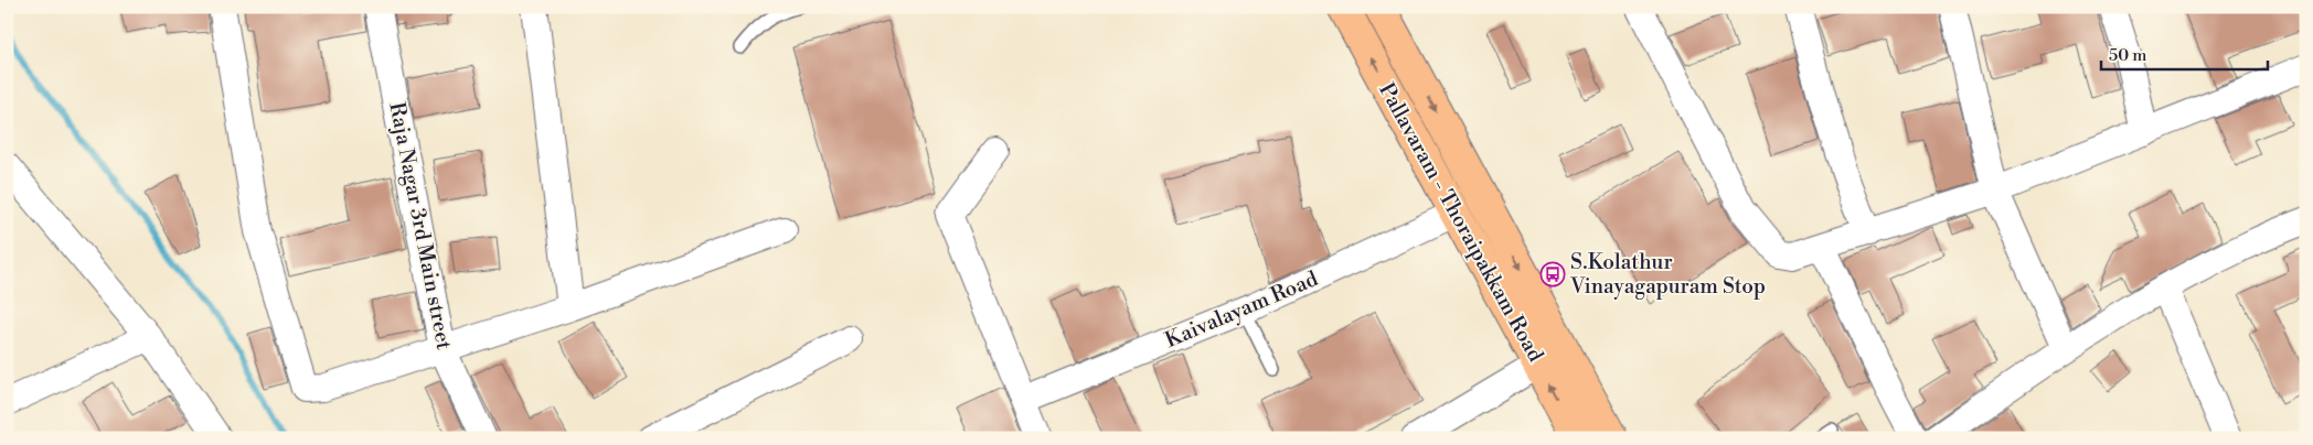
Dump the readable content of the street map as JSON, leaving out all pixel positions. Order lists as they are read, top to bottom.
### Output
{
  "streets": {
    "main road": ["Pallavaram - Thoraipakkam Road"],
    "street": ["Raja Nagar 3rd Main street", "Kaivalayam Road"]
  },
  "crossings": [
    ["Pallavaram - Thoraipakkam Road", "Kaivalayam Road"]
  ],
  "places": {
    "bus stop": ["S.Kolathur Vinayagapuram Stop"]
  },
  "scale_bar": "50 m"
}
